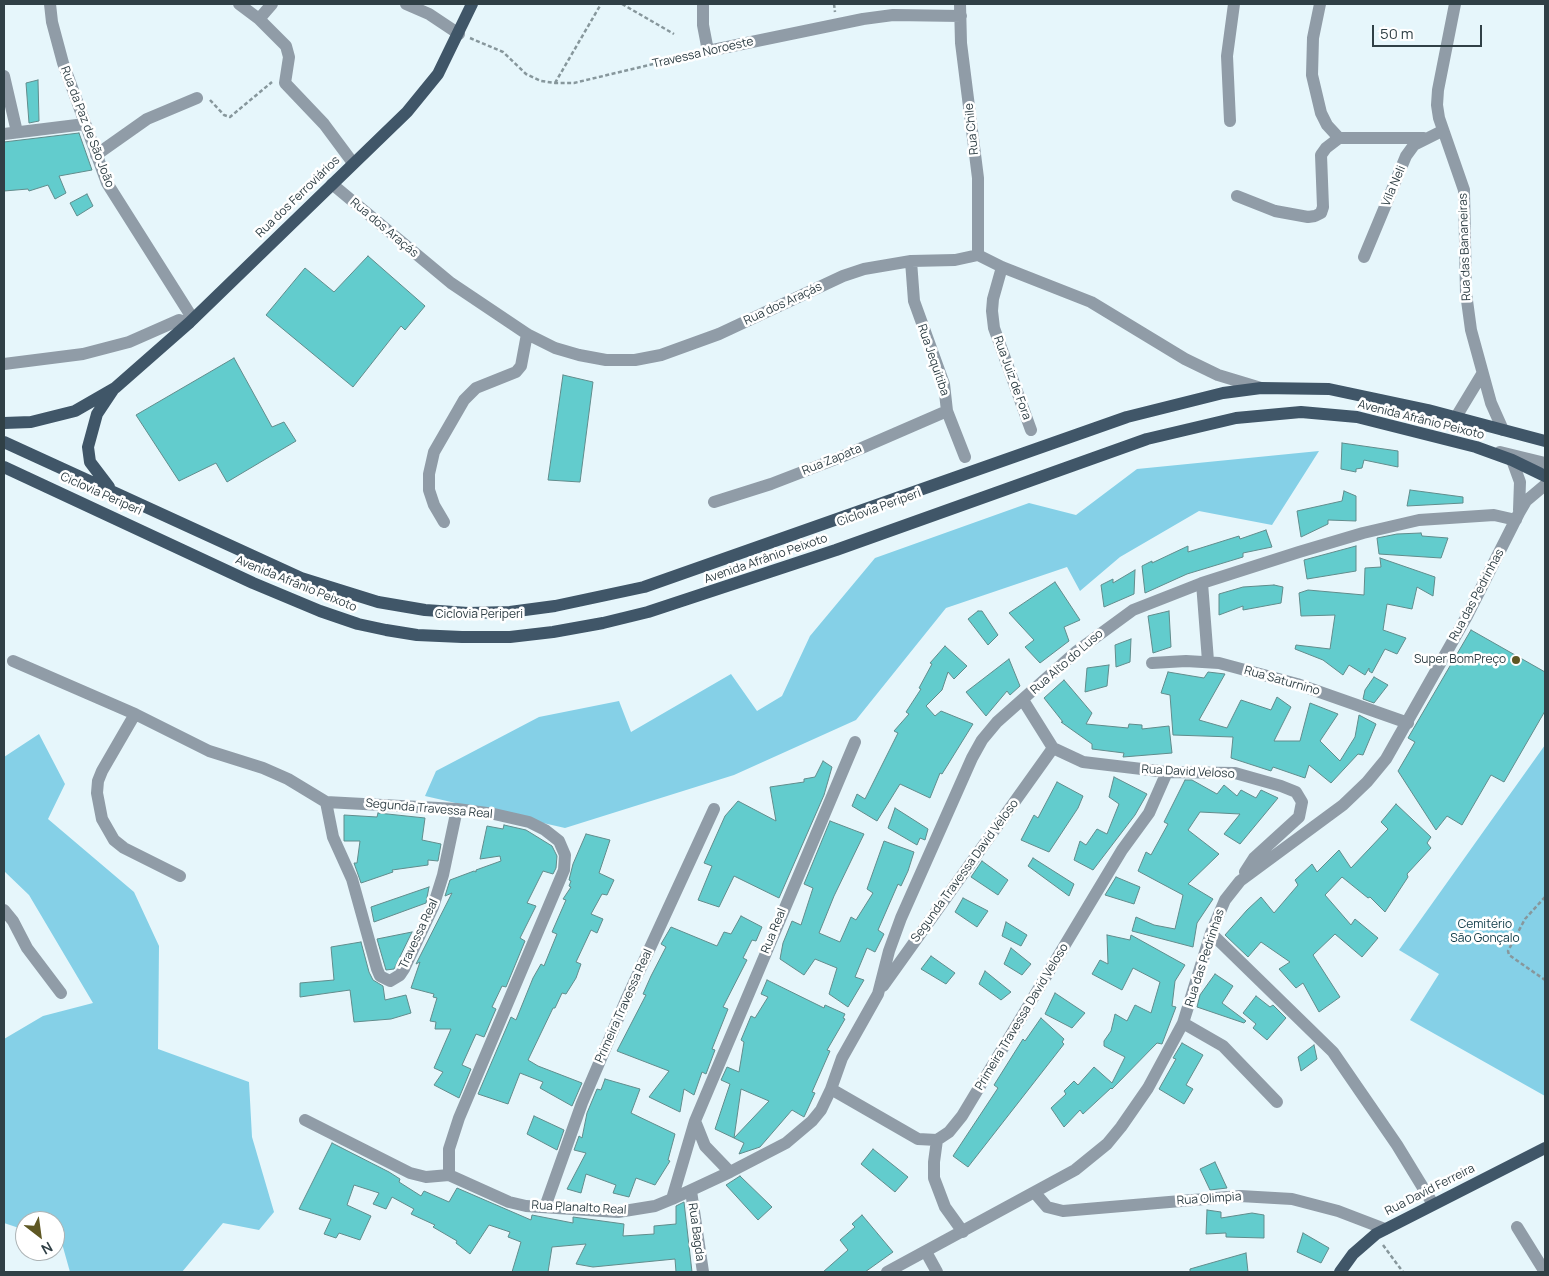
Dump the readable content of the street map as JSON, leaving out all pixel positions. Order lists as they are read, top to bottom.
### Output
{
  "streets": {
    "main road": ["Rua dos Ferroviários", "Avenida Afrânio Peixoto", "Rua David Ferreira"],
    "street": [
      "Travessa Noroeste",
      "Rua da Paz de São João",
      "Rua Chile",
      "Vila Neli",
      "Rua dos Araçás",
      "Rua das Bananeiras",
      "Rua Jequitiba",
      "Rua Juiz de Fora",
      "Rua Zapata",
      "Rua das Pedrinhas",
      "Rua Alto do Luso",
      "Rua Saturnino",
      "Rua David Veloso",
      "Segunda Travessa Real",
      "Segunda Travessa David Veloso",
      "Rua Real",
      "Travessa Real",
      "Primeira Travessa Real",
      "Primeira Travessa David Veloso",
      "Rua Olimpia",
      "Rua Planalto Real",
      "Rua Bagda"
    ]
  },
  "crossings": [
    ["Travessa Noroeste", "Rua Chile"],
    ["Travessa Noroeste", "Rua dos Ferroviários"],
    ["Rua da Paz de São João", "Rua dos Ferroviários"],
    ["Rua Chile", "Rua dos Araçás"],
    ["Vila Neli", "Rua das Bananeiras"],
    ["Rua dos Ferroviários", "Rua dos Araçás"],
    ["Rua dos Ferroviários", "Avenida Afrânio Peixoto"],
    ["Rua dos Araçás", "Rua Jequitiba"],
    ["Rua das Bananeiras", "Avenida Afrânio Peixoto"],
    ["Rua Jequitiba", "Rua Zapata"],
    ["Avenida Afrânio Peixoto", "Rua das Pedrinhas"],
    ["Rua das Pedrinhas", "Rua Alto do Luso"],
    ["Rua das Pedrinhas", "Rua Saturnino"],
    ["Rua das Pedrinhas", "Rua David Veloso"],
    ["Rua das Pedrinhas", "Rua Olimpia"],
    ["Rua Alto do Luso", "Segunda Travessa David Veloso"],
    ["Rua Alto do Luso", "Rua Planalto Real"],
    ["Rua David Veloso", "Segunda Travessa David Veloso"],
    ["Rua David Veloso", "Primeira Travessa David Veloso"],
    ["Segunda Travessa Real", "Travessa Real"],
    ["Segunda Travessa Real", "Rua Planalto Real"],
    ["Rua Real", "Rua Planalto Real"],
    ["Primeira Travessa Real", "Rua Planalto Real"],
    ["Rua David Ferreira", "Rua Olimpia"],
    ["Rua Planalto Real", "Rua Bagda"]
  ],
  "parks": ["Cemitério São Gonçalo"],
  "places": ["Super BomPreço"],
  "scale_bar": "50 m",
  "north": "bottom right"
}
